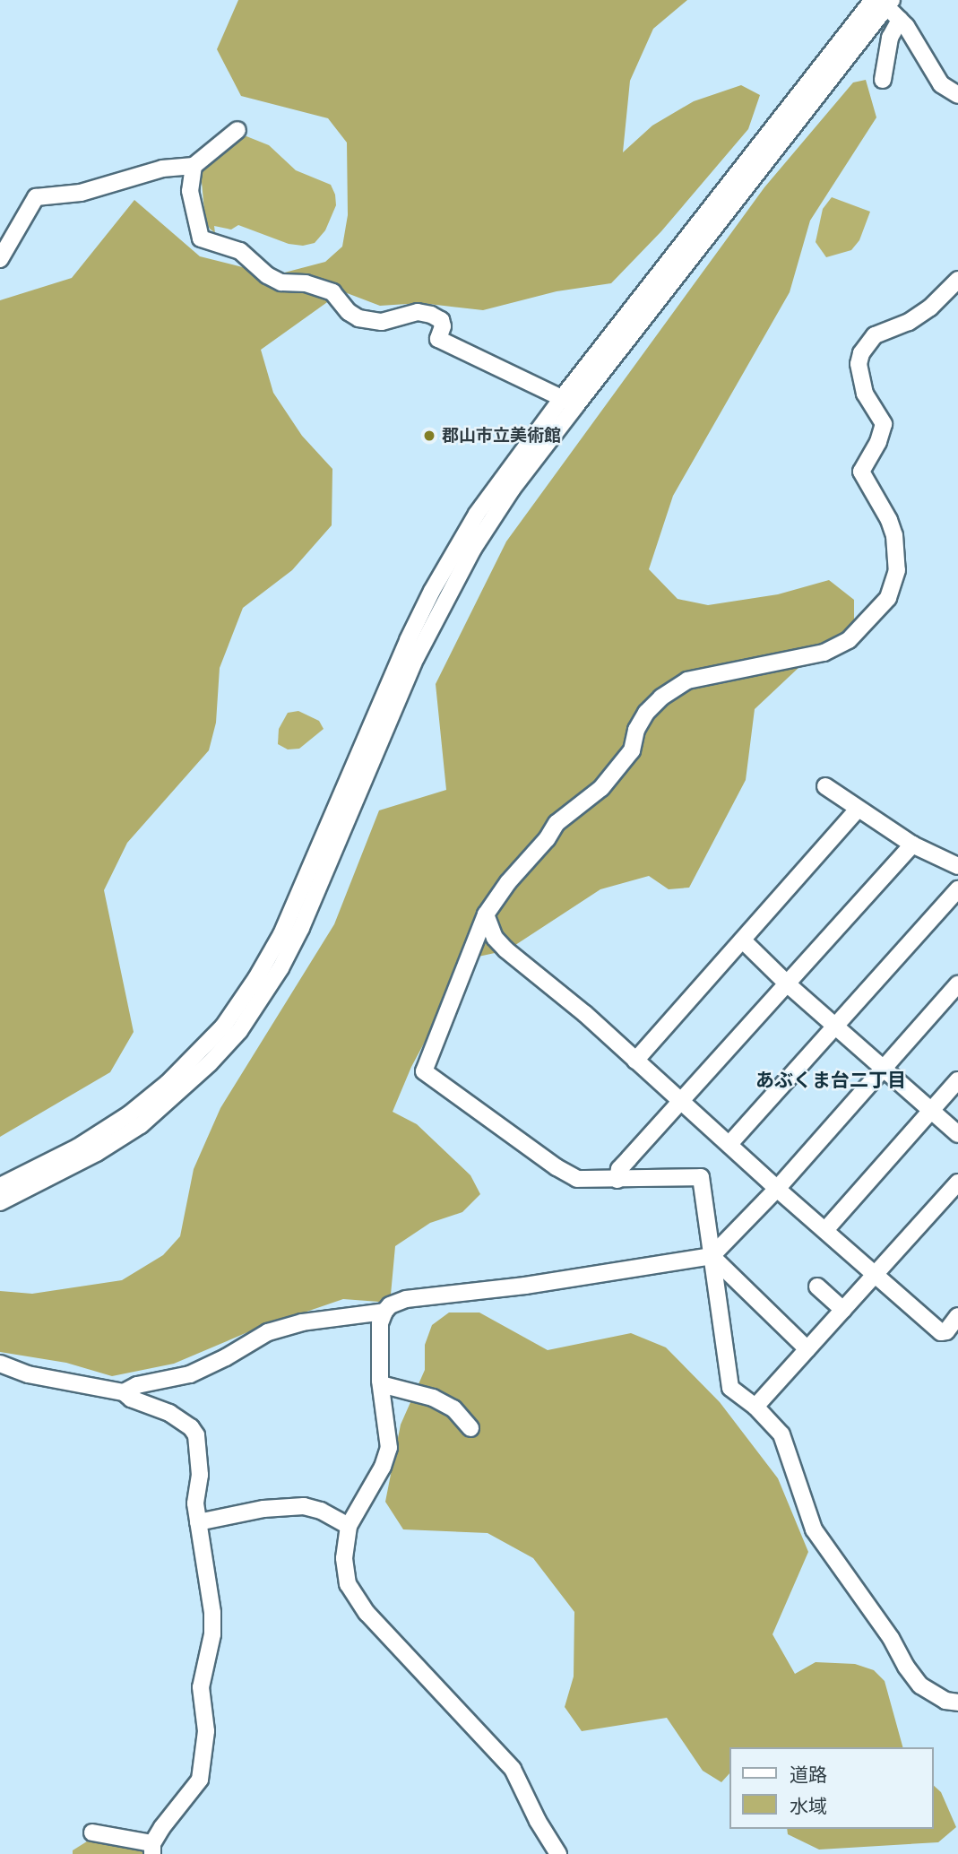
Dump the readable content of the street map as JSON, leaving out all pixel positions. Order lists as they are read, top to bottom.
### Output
{
  "districts": ["あぶくま台二丁目"],
  "places": ["郡山市立美術館"],
  "legend": ["道路", "水域"]
}
